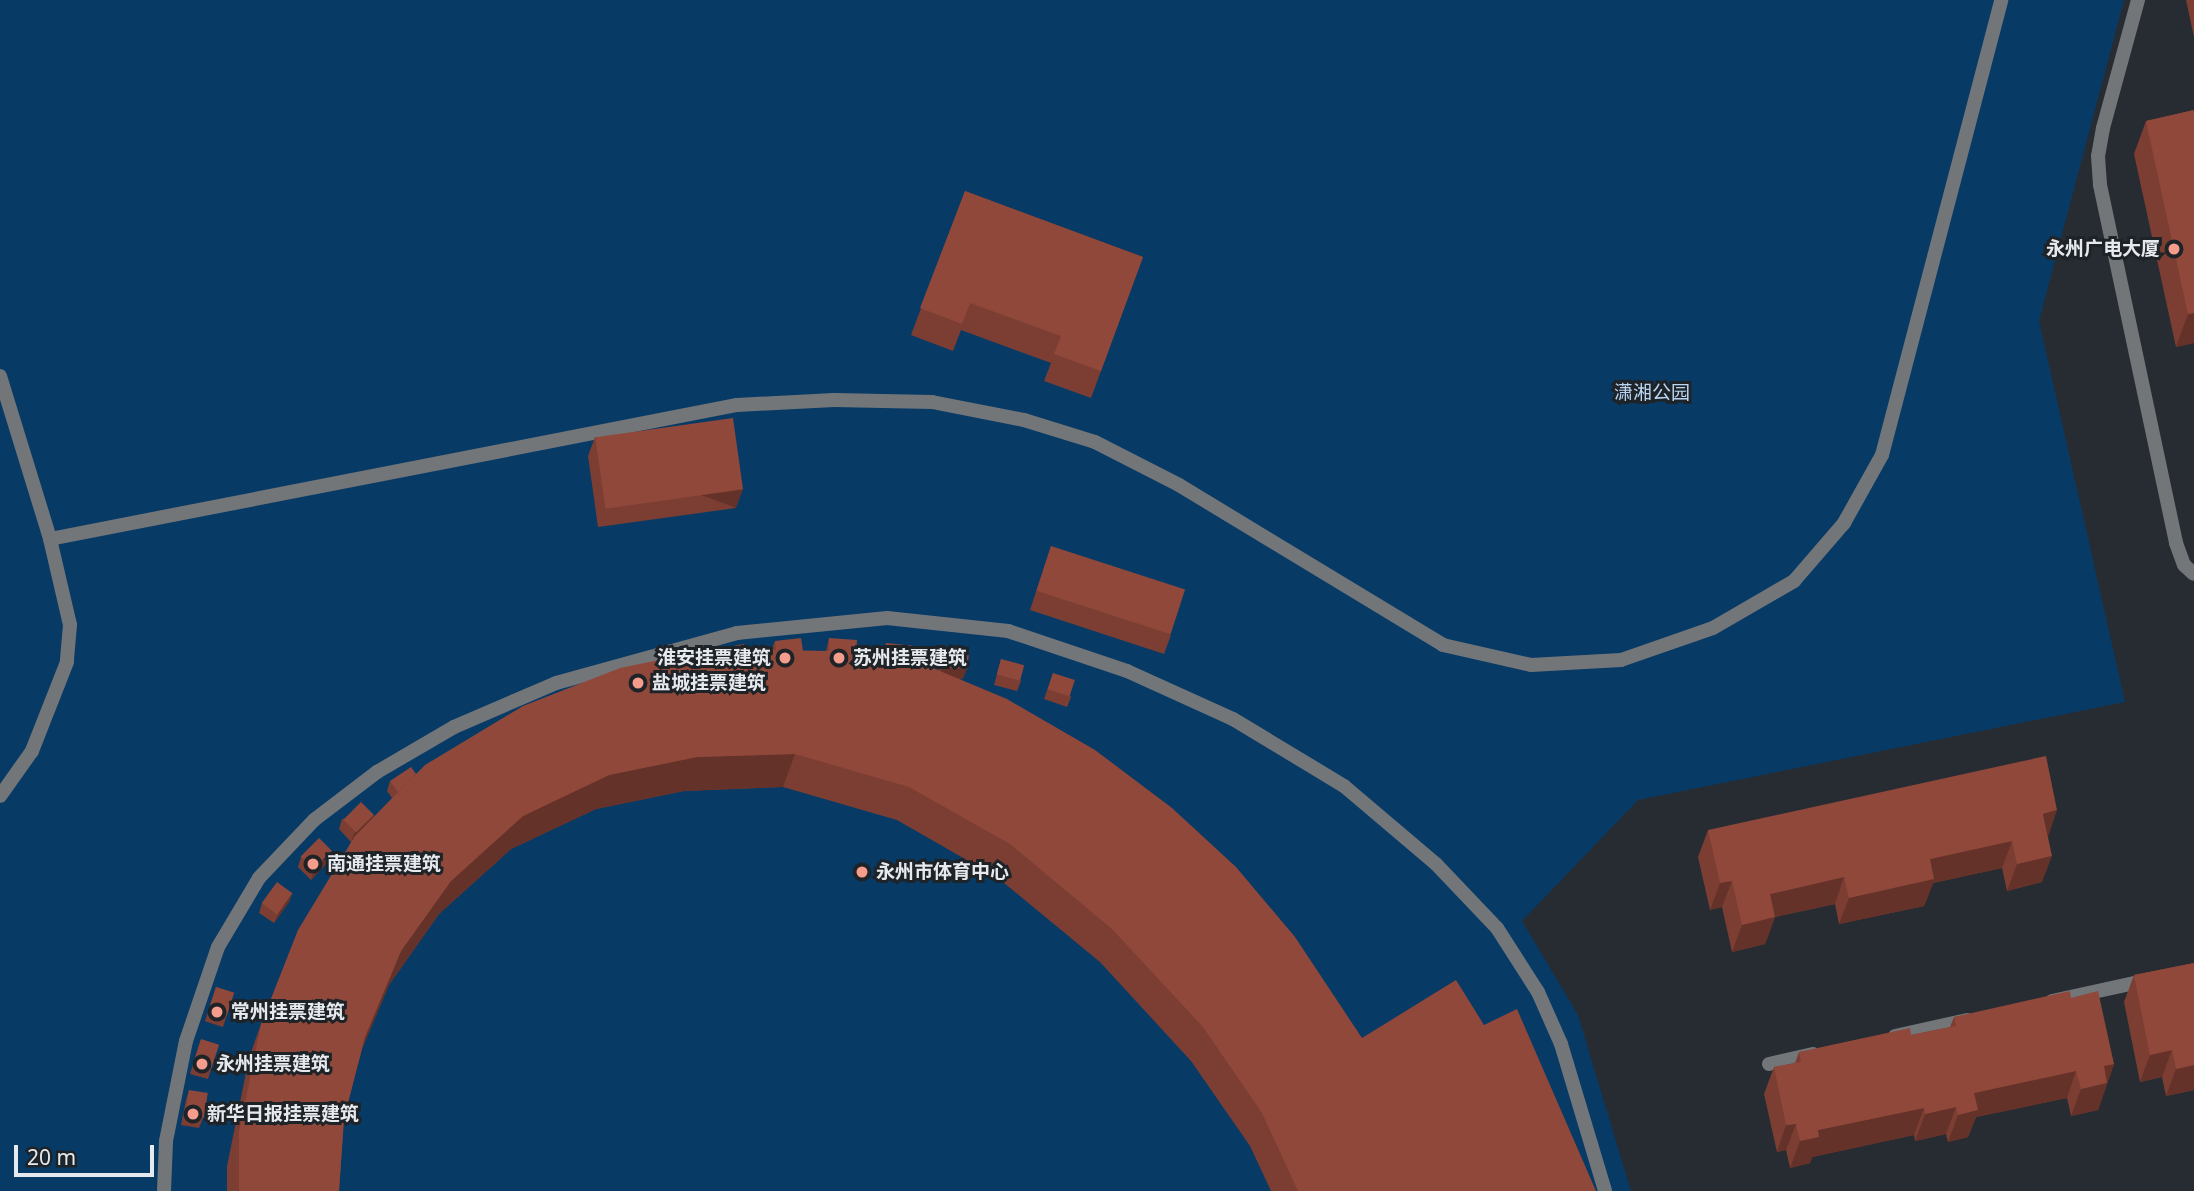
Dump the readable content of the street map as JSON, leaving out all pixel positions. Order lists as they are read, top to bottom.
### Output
{
  "parks": ["潇湘公园"],
  "places": [
    "永州广电大厦",
    "淮安挂票建筑",
    "苏州挂票建筑",
    "盐城挂票建筑",
    "南通挂票建筑",
    "永州市体育中心",
    "常州挂票建筑",
    "永州挂票建筑",
    "新华日报挂票建筑"
  ],
  "scale_bar": "20 m"
}
